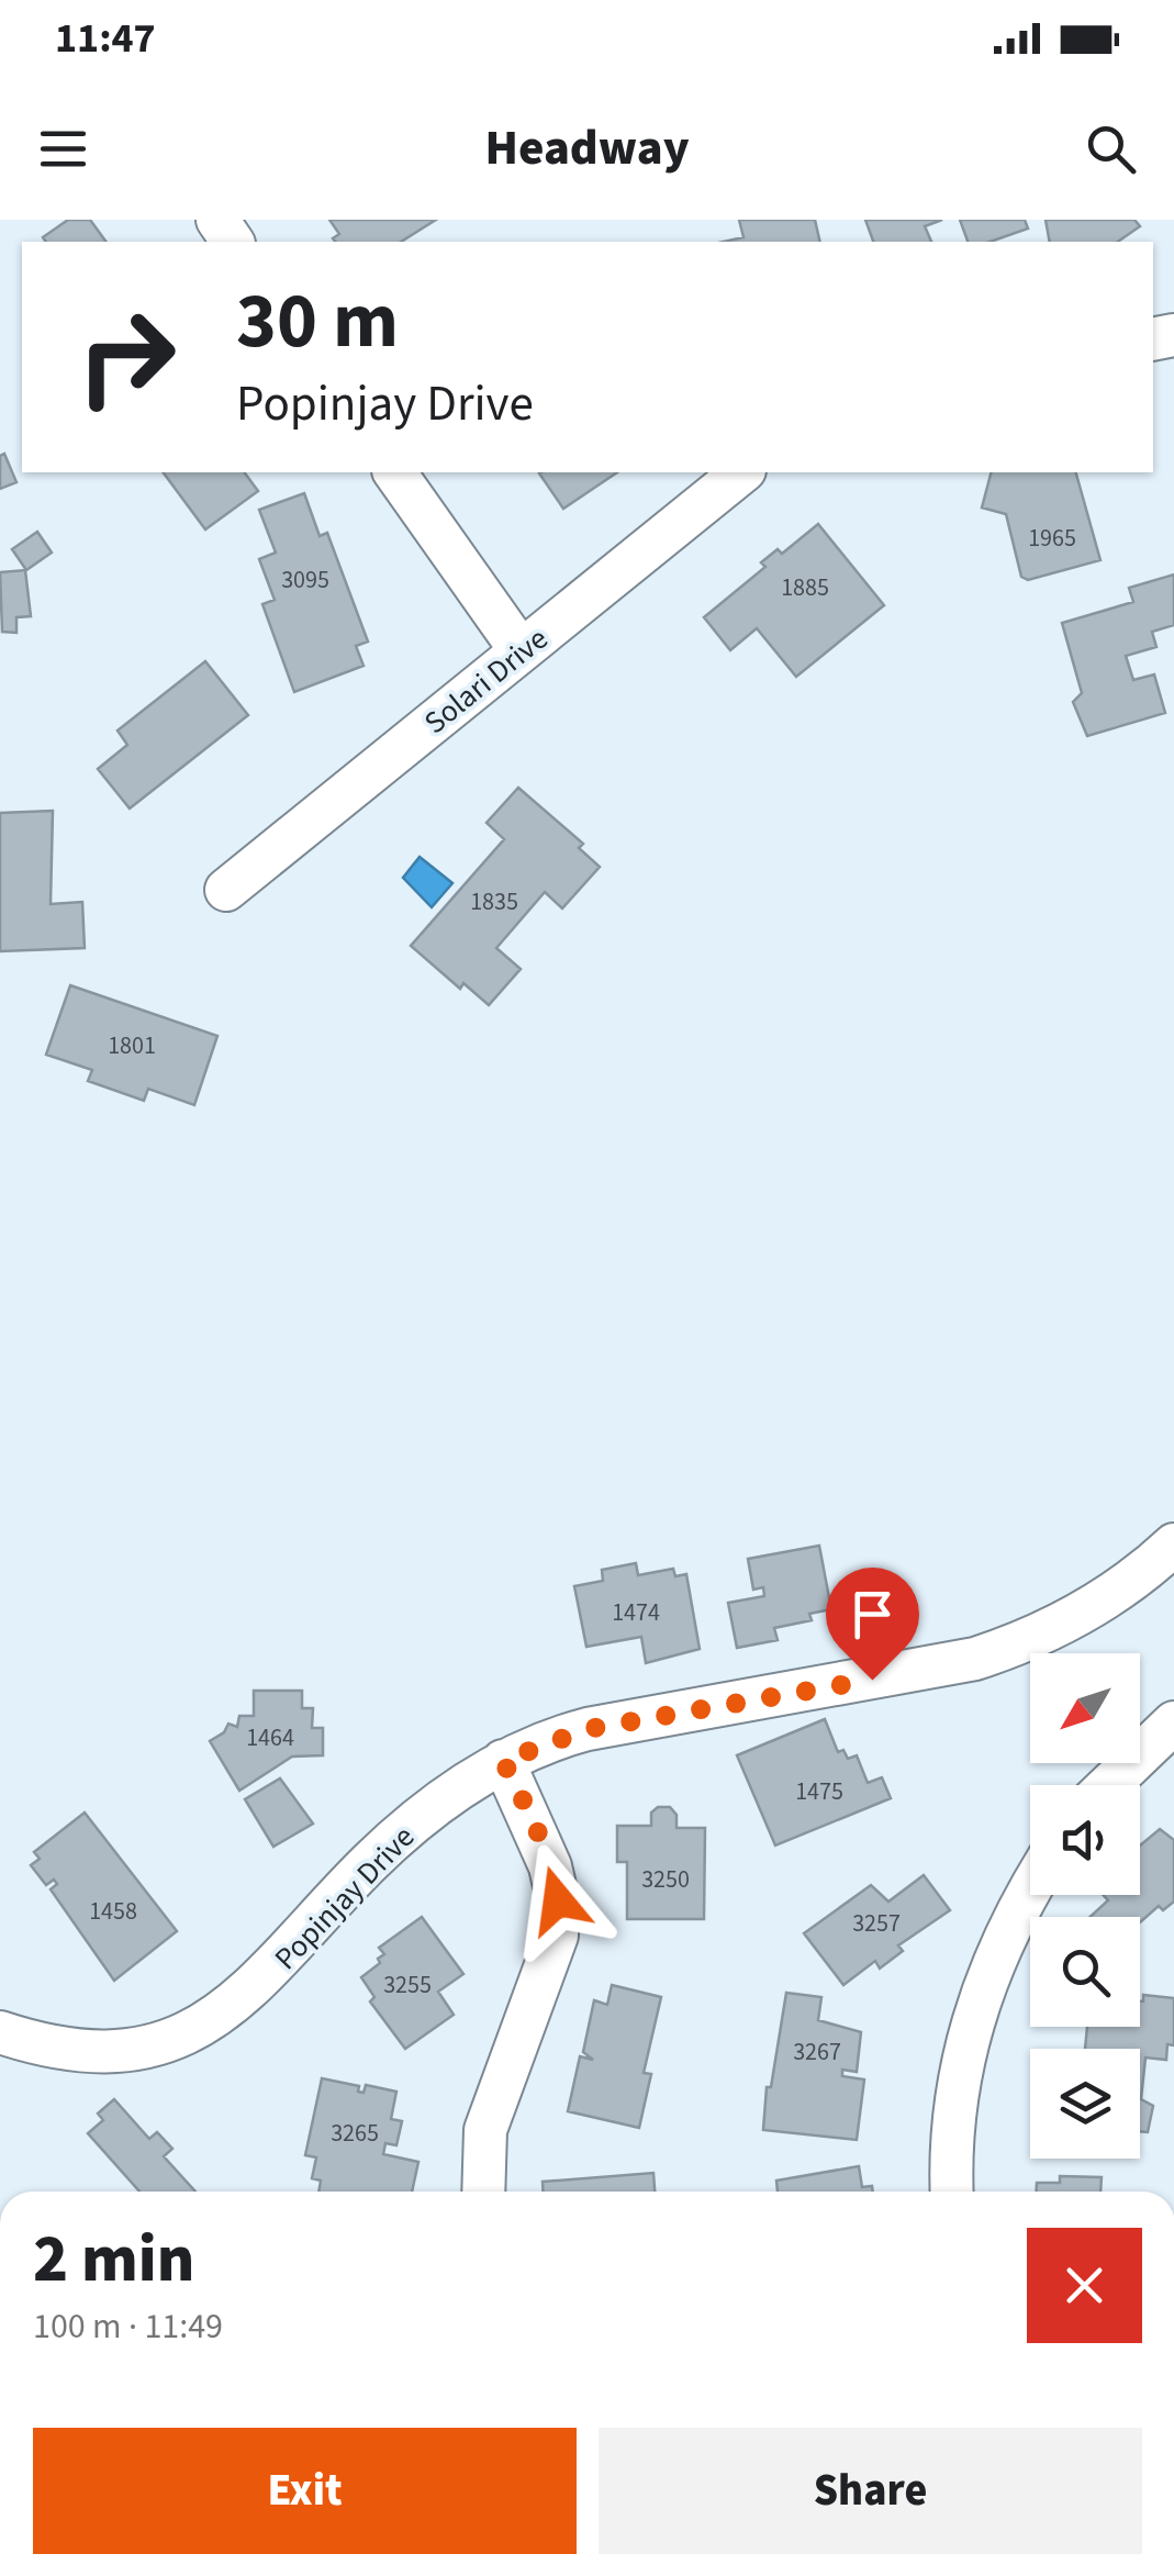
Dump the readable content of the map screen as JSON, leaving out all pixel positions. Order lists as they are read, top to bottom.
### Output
{
  "streets": {
    "street": ["Solari Drive", "Popinjay Drive"]
  },
  "house_numbers": [
    "1965",
    "3095",
    "1885",
    "1835",
    "1801",
    "1474",
    "1464",
    "1475",
    "3250",
    "1458",
    "3257",
    "3255",
    "3267",
    "3265"
  ],
  "north": "bottom left",
  "page": {
    "status": "11:47",
    "header": "Headway",
    "turn": ["30 m", "Popinjay Drive"],
    "heading": ["2 min", "100 m · 11:49"],
    "buttons": ["Exit", "Share"]
  }
}
